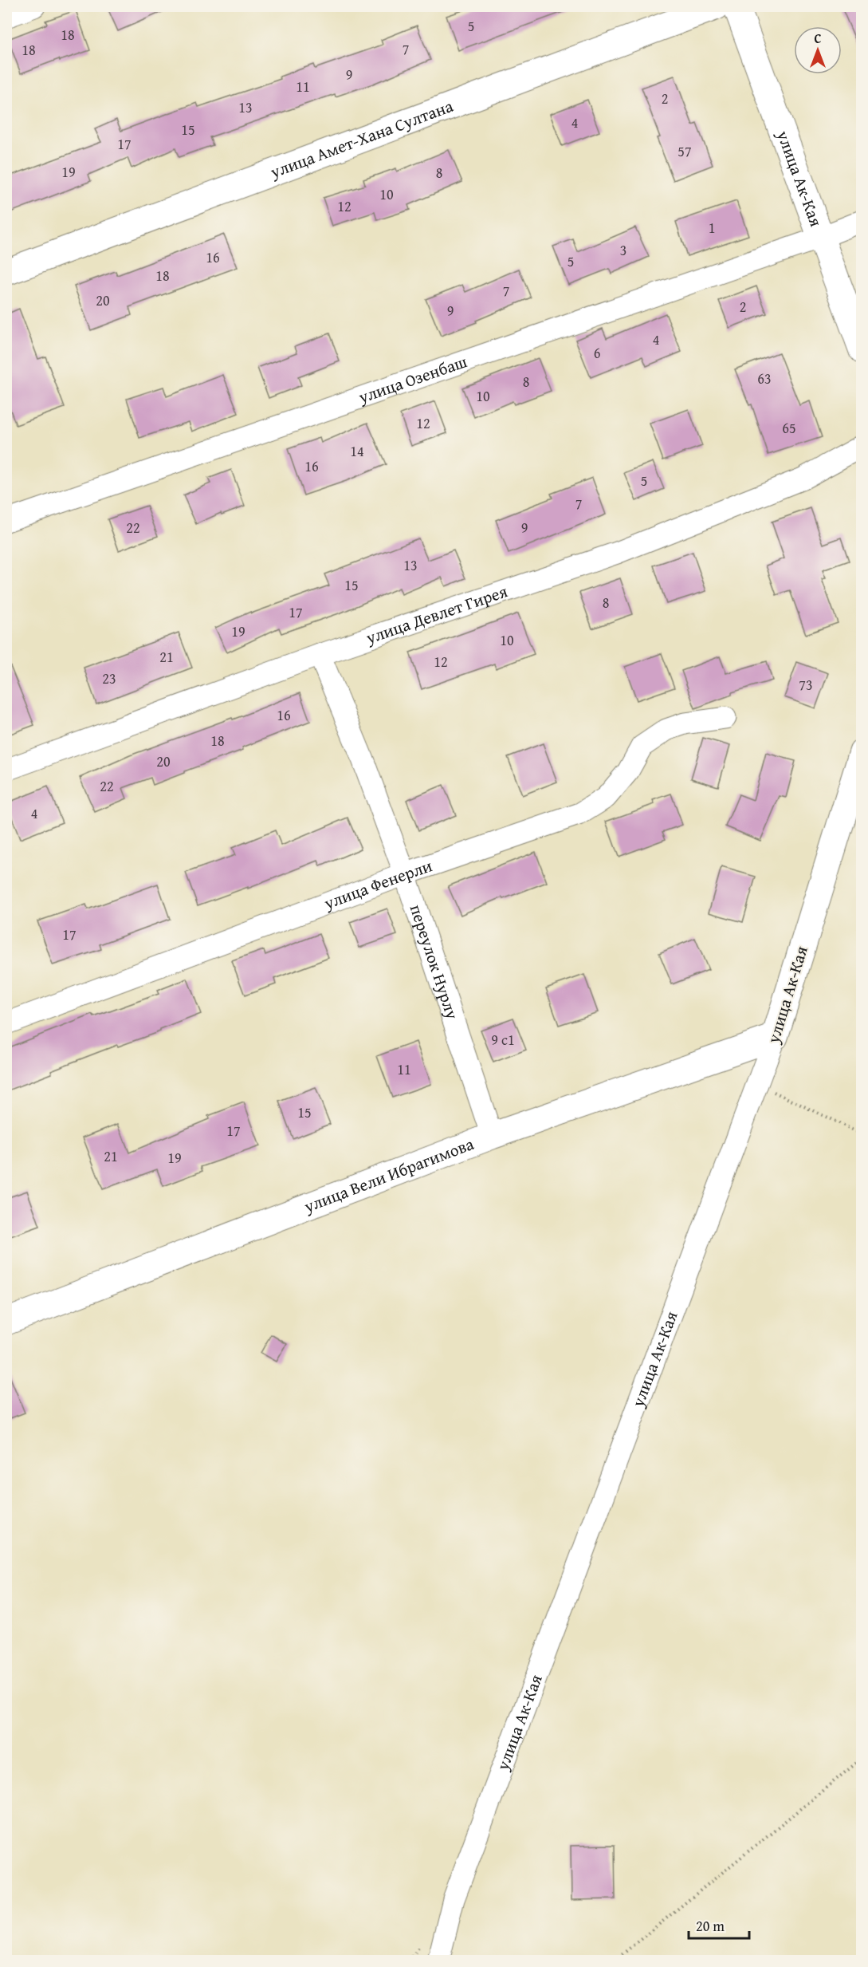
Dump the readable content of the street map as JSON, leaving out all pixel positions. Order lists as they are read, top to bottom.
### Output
{
  "streets": {
    "street": [
      "улица Амет-Хана Султана",
      "улица Ак-Кая",
      "улица Озенбаш",
      "улица Девлет Гирея",
      "улица Фенерли",
      "переулок Нурлу",
      "улица Вели Ибрагимова"
    ]
  },
  "crossings": [
    ["улица Ак-Кая", "улица Озенбаш"],
    ["улица Ак-Кая", "улица Вели Ибрагимова"],
    ["улица Девлет Гирея", "переулок Нурлу"],
    ["улица Фенерли", "переулок Нурлу"],
    ["переулок Нурлу", "улица Вели Ибрагимова"]
  ],
  "house_numbers": [
    "5",
    "18",
    "7",
    "18",
    "9",
    "11",
    "2",
    "13",
    "4",
    "15",
    "17",
    "57",
    "19",
    "8",
    "10",
    "12",
    "1",
    "3",
    "16",
    "5",
    "18",
    "7",
    "20",
    "2",
    "9",
    "4",
    "6",
    "63",
    "8",
    "10",
    "12",
    "65",
    "14",
    "16",
    "5",
    "7",
    "22",
    "9",
    "13",
    "15",
    "8",
    "17",
    "19",
    "10",
    "21",
    "12",
    "23",
    "73",
    "16",
    "18",
    "20",
    "22",
    "4",
    "17",
    "9 с1",
    "11",
    "15",
    "17",
    "21",
    "19"
  ],
  "scale_bar": "20 m",
  "north": "top"
}
